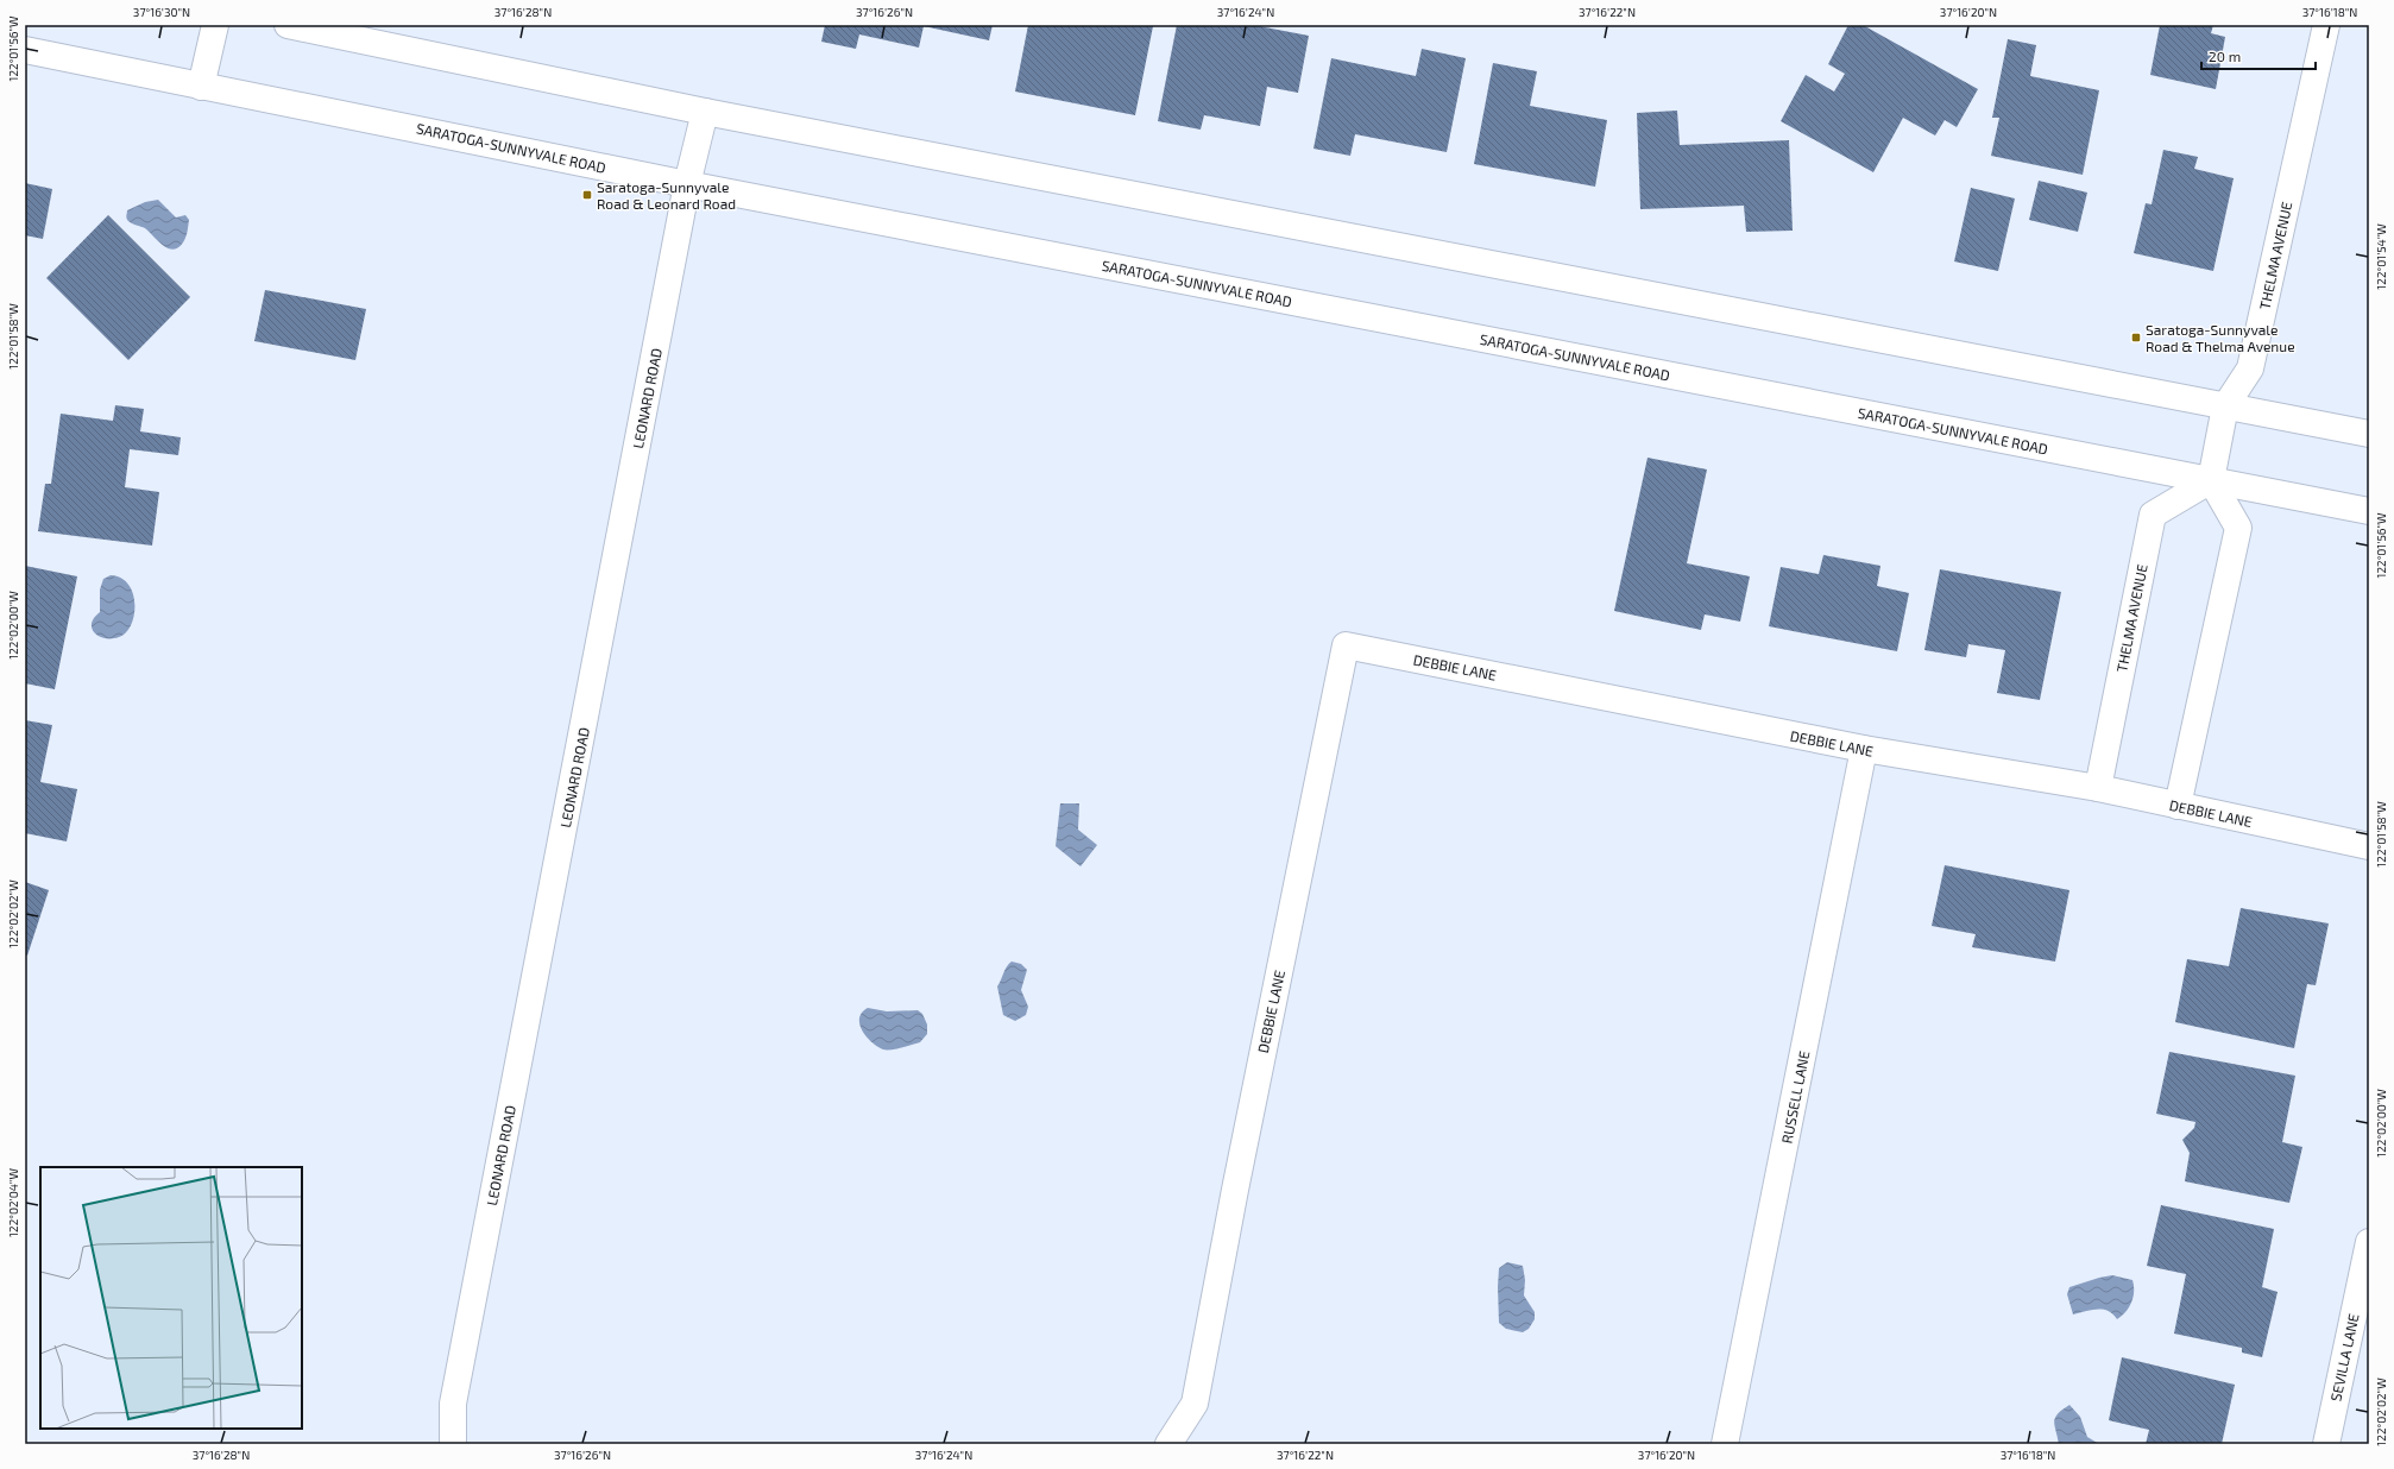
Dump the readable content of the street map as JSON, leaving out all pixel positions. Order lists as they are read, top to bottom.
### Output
{
  "streets": {
    "street": [
      "SARATOGA-SUNNYVALE ROAD",
      "THELMA AVENUE",
      "LEONARD ROAD",
      "DEBBIE LANE",
      "RUSSELL LANE",
      "SEVILLA LANE"
    ]
  },
  "crossings": [
    ["SARATOGA-SUNNYVALE ROAD", "THELMA AVENUE"],
    ["SARATOGA-SUNNYVALE ROAD", "LEONARD ROAD"],
    ["THELMA AVENUE", "DEBBIE LANE"],
    ["DEBBIE LANE", "RUSSELL LANE"]
  ],
  "places": {
    "transit": ["Saratoga-Sunnyvale Road & Leonard Road", "Saratoga-Sunnyvale Road & Thelma Avenue"]
  },
  "scale_bar": "20 m",
  "coordinates": [
    "37°16'30\"N",
    "37°16'28\"N",
    "37°16'26\"N",
    "37°16'24\"N",
    "37°16'22\"N",
    "37°16'20\"N",
    "37°16'18\"N",
    "122°01'56\"W",
    "122°01'54\"W",
    "122°01'58\"W",
    "122°02'00\"W",
    "122°02'02\"W",
    "122°02'04\"W"
  ]
}
